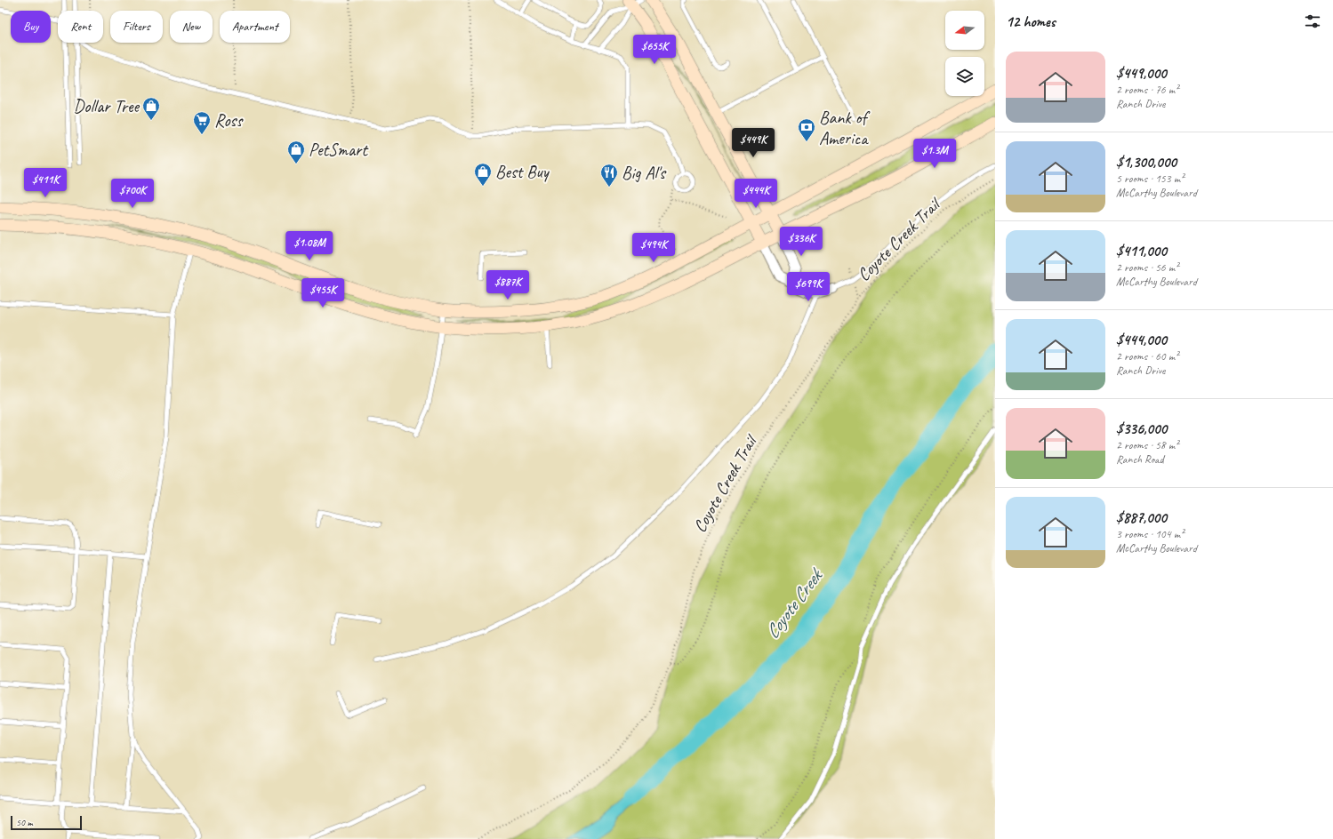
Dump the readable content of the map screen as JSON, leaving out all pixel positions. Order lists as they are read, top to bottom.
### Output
{
  "streets": {
    "path": ["Coyote Creek Trail"]
  },
  "water": ["Coyote Creek"],
  "places": {
    "shop": ["Dollar Tree", "PetSmart", "Best Buy"],
    "supermarket": ["Ross"],
    "bank": ["Bank of America"],
    "restaurant": ["Big Al's"]
  },
  "scale_bar": "50 m",
  "north": "left",
  "page": {
    "heading": "12 homes",
    "chip": [
      "Buy",
      "Rent",
      "Filters",
      "New",
      "Apartment"
    ],
    "price": [
      "$655K",
      "$449K",
      "$1.3M",
      "$411K",
      "$700K",
      "$444K",
      "$336K",
      "$1.08M",
      "$494K",
      "$887K",
      "$699K",
      "$455K"
    ],
    "list": [
      {
        "name": "$449,000",
        "note": "2 rooms · 76 m² · Ranch Drive"
      },
      {
        "name": "$1,300,000",
        "note": "5 rooms · 153 m² · McCarthy Boulevard"
      },
      {
        "name": "$411,000",
        "note": "2 rooms · 56 m² · McCarthy Boulevard"
      },
      {
        "name": "$444,000",
        "note": "2 rooms · 60 m² · Ranch Drive"
      },
      {
        "name": "$336,000",
        "note": "2 rooms · 58 m² · Ranch Road"
      },
      {
        "name": "$887,000",
        "note": "3 rooms · 104 m² · McCarthy Boulevard"
      }
    ],
    "scale": "50 m"
  }
}
